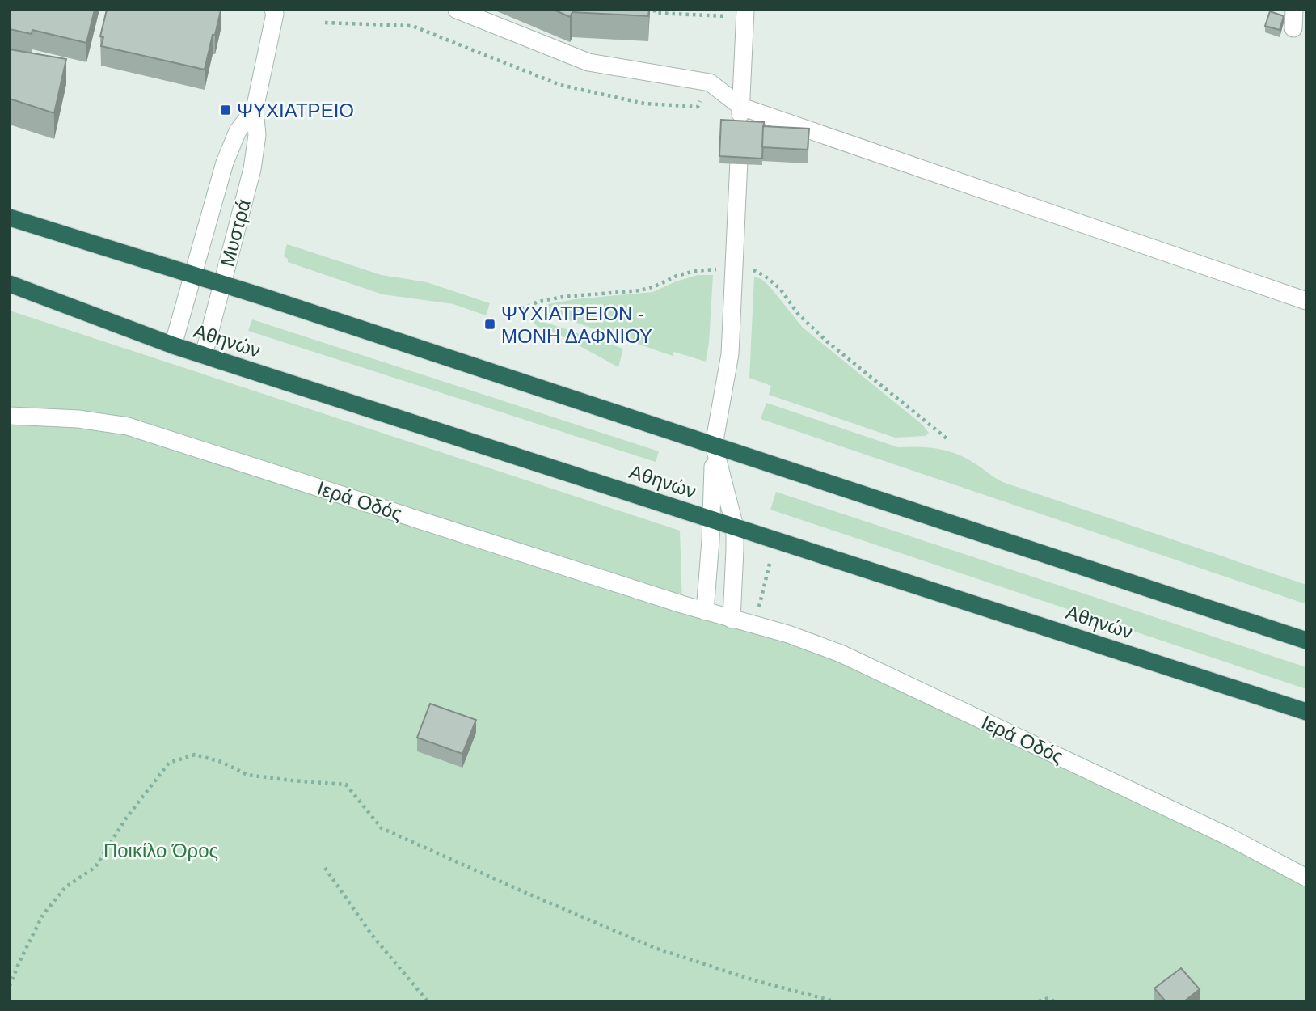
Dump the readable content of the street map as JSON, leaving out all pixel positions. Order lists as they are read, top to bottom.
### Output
{
  "streets": {
    "highway": ["Αθηνών"],
    "street": ["Μυστρά", "Ιερά Οδός"]
  },
  "crossings": [
    ["Μυστρά", "Αθηνών"]
  ],
  "parks": ["Ποικίλο Όρος"],
  "places": {
    "transit": ["ΨΥΧΙΑΤΡΕΙΟ", "ΨΥΧΙΑΤΡΕΙΟΝ - ΜΟΝΗ ΔΑΦΝΙΟΥ"]
  }
}
